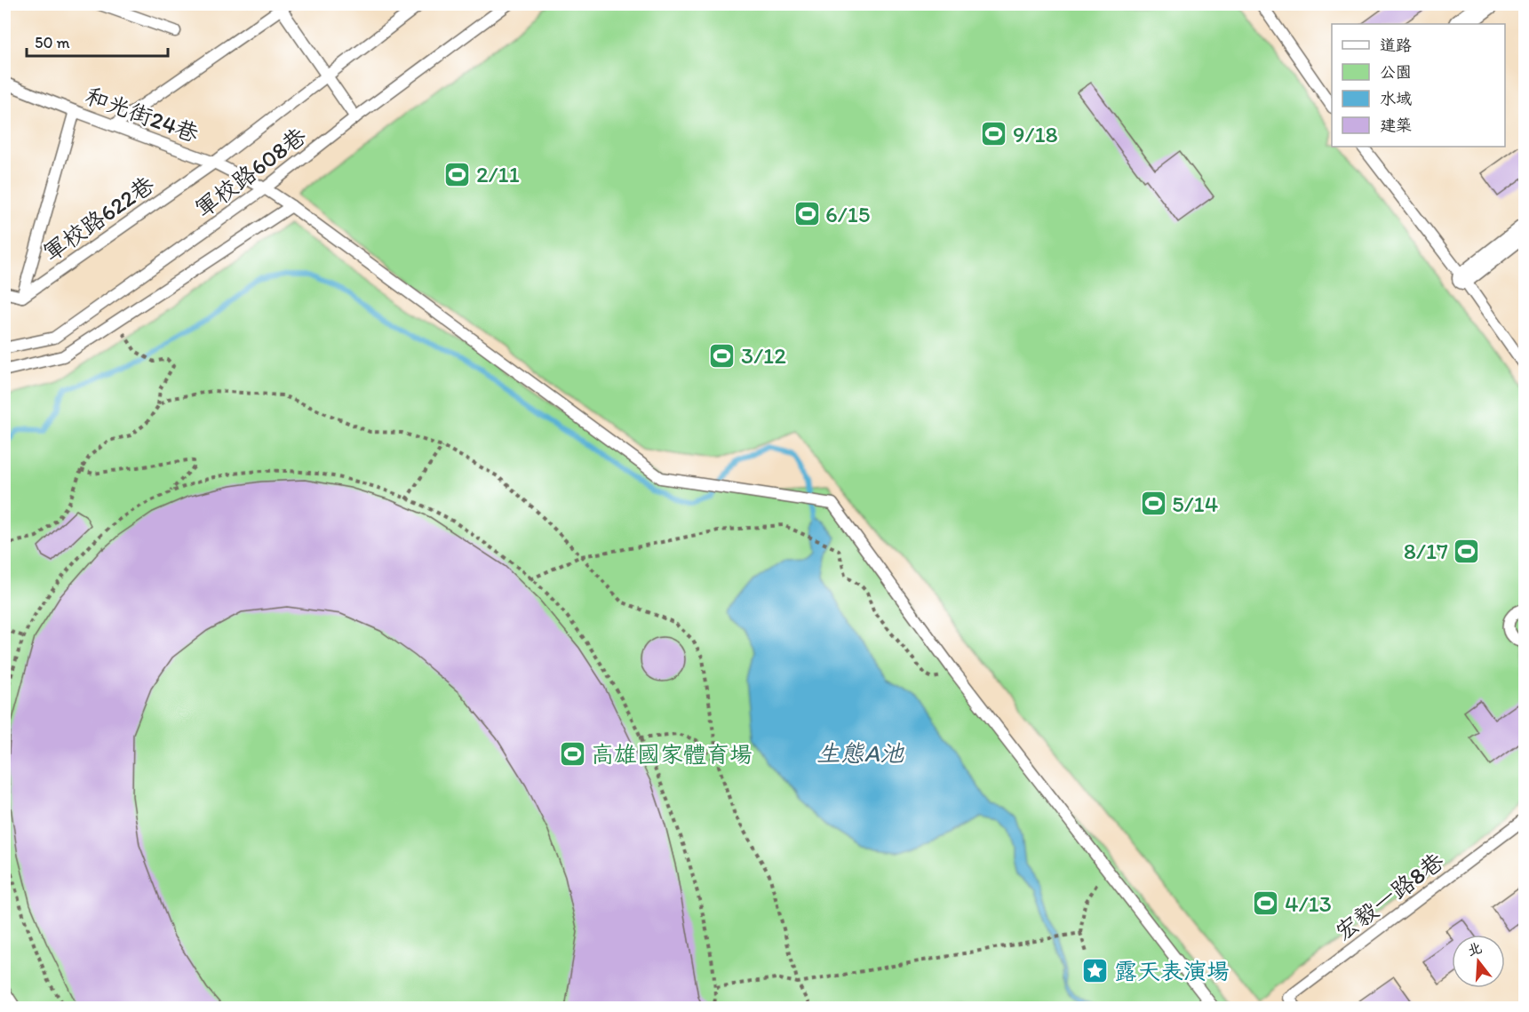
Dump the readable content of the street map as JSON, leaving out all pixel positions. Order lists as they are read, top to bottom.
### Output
{
  "streets": {
    "lane": [
      "和光街24巷",
      "軍校路608巷",
      "軍校路622巷",
      "宏毅一路8巷"
    ]
  },
  "crossings": [
    ["和光街24巷", "軍校路608巷"],
    ["和光街24巷", "軍校路622巷"]
  ],
  "water": ["生態A池"],
  "places": {
    "sports": [
      "9/18",
      "2/11",
      "6/15",
      "3/12",
      "5/14",
      "8/17",
      "高雄國家體育場",
      "4/13"
    ],
    "place": ["露天表演場"]
  },
  "legend": [
    "道路",
    "公園",
    "水域",
    "建築"
  ],
  "scale_bar": "50 m",
  "north": "top"
}
